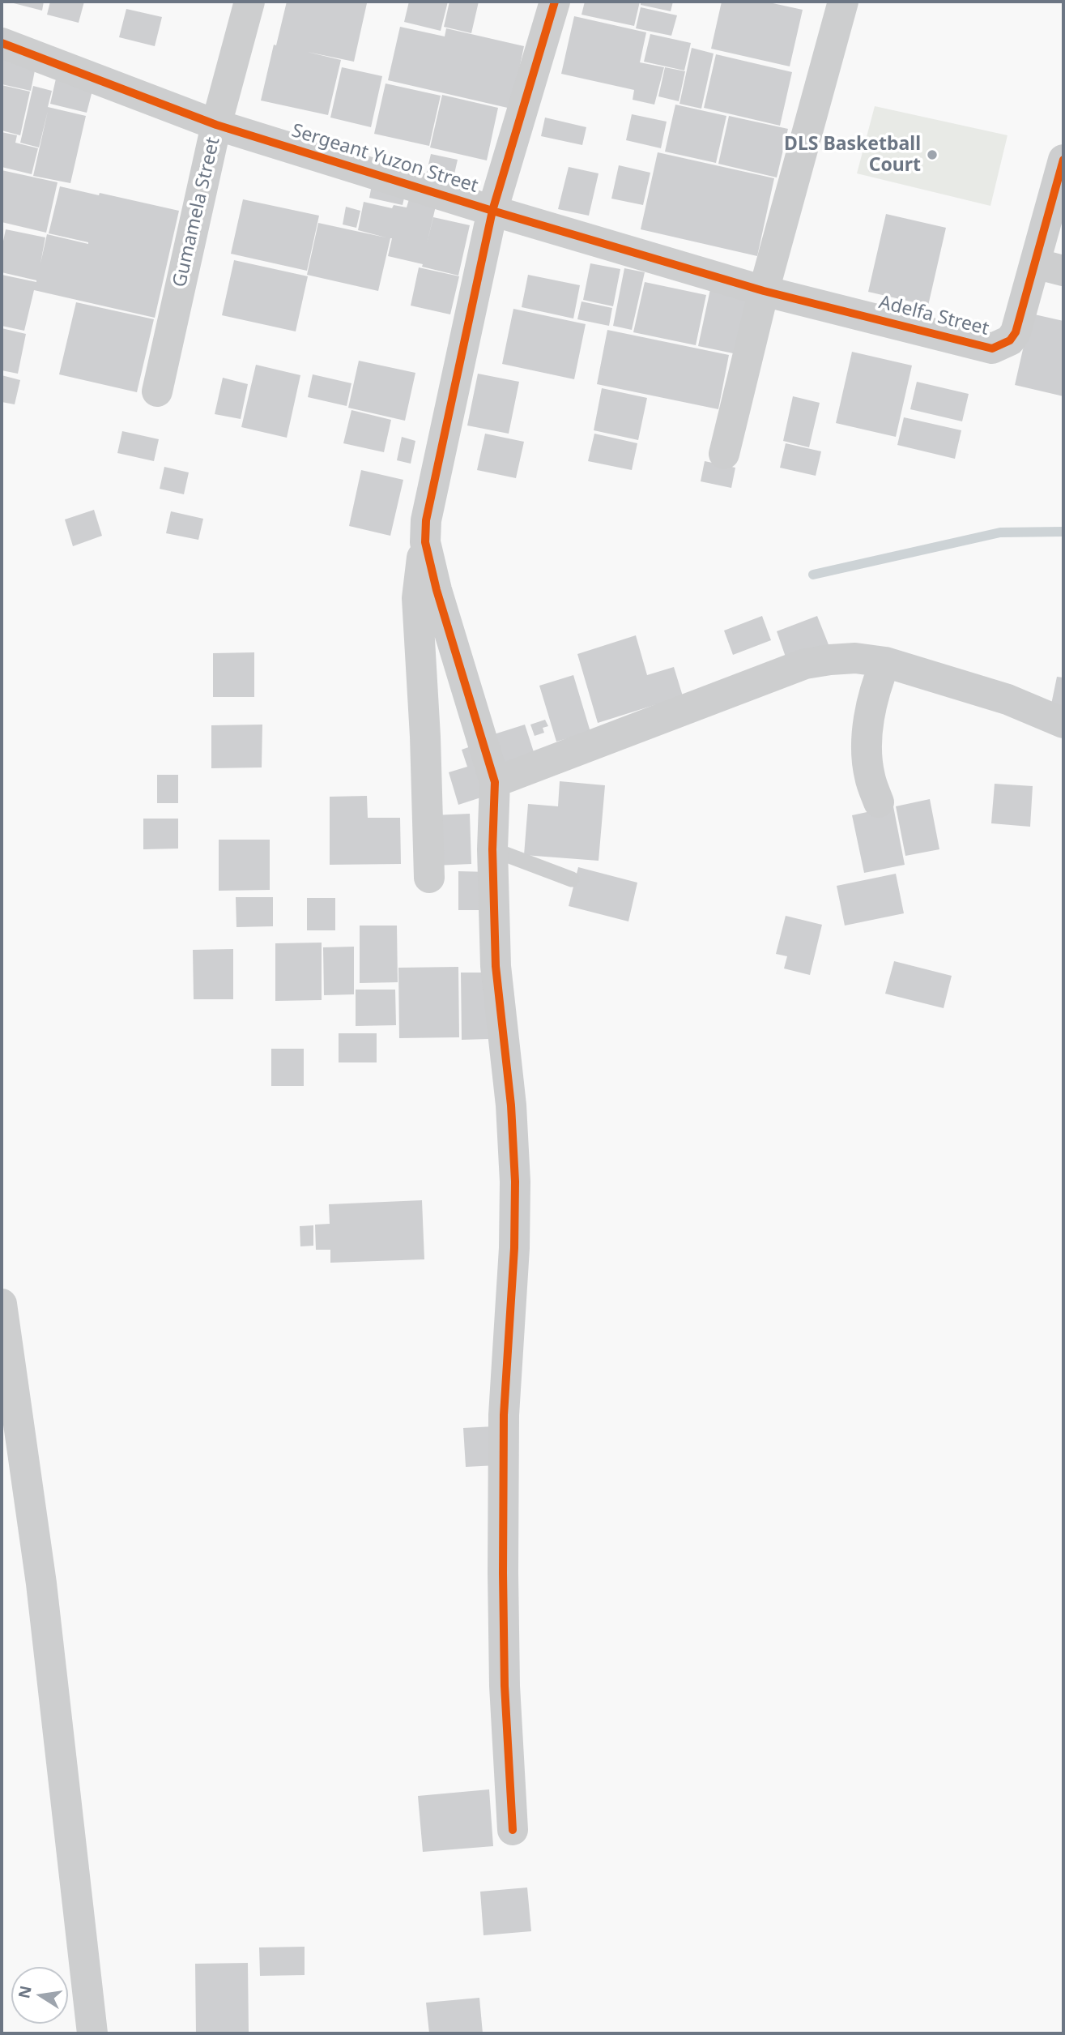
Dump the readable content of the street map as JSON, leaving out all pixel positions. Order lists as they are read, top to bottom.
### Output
{
  "streets": {
    "street": ["Sergeant Yuzon Street", "Gumamela Street", "Adelfa Street"]
  },
  "crossings": [
    ["Sergeant Yuzon Street", "Gumamela Street"],
    ["Sergeant Yuzon Street", "Adelfa Street"]
  ],
  "places": ["DLS Basketball Court"],
  "north": "left"
}
